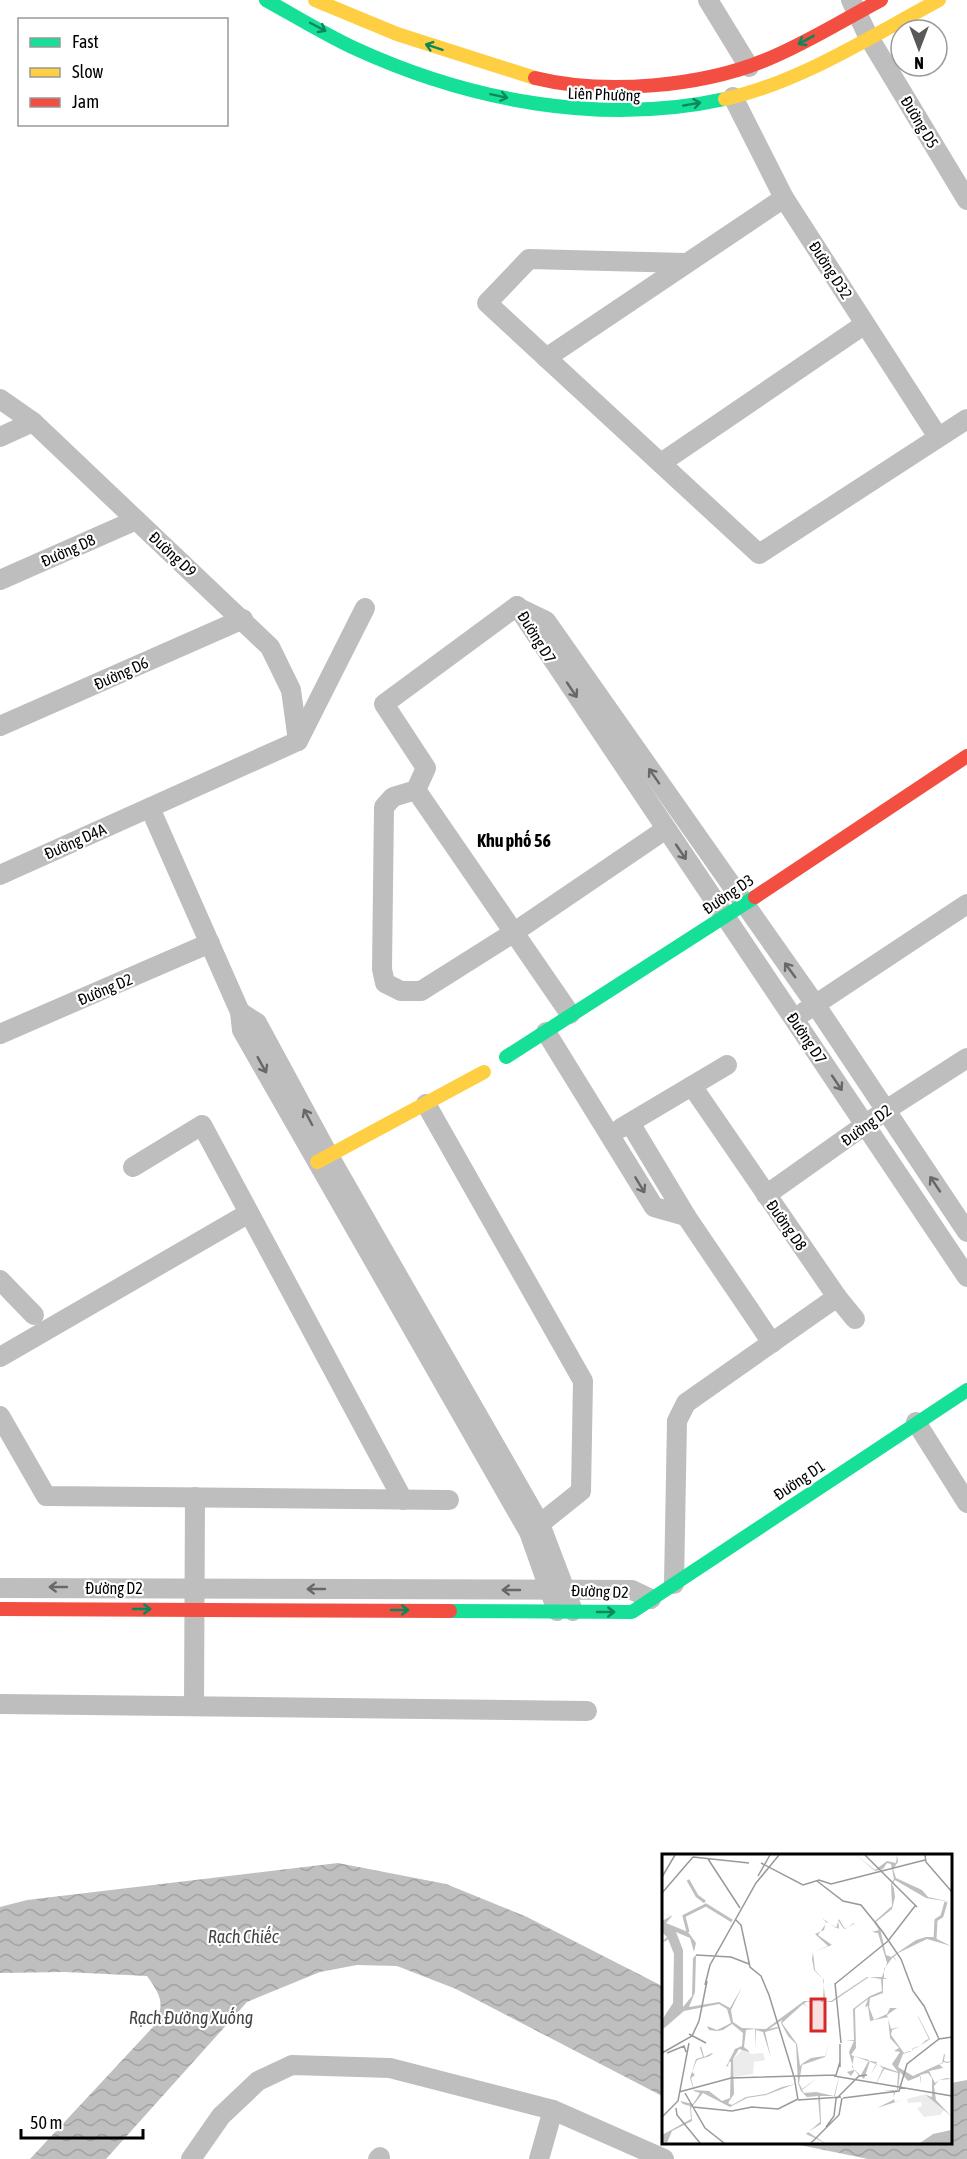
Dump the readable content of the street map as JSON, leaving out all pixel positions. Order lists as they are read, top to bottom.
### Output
{
  "streets": {
    "street": [
      "Liên Phường",
      "Đường D5",
      "Đường D32",
      "Đường D8",
      "Đường D9",
      "Đường D7",
      "Đường D6",
      "Đường D4A",
      "Đường D3",
      "Đường D2",
      "Đường D1"
    ]
  },
  "crossings": [
    ["Liên Phường", "Đường D5"],
    ["Liên Phường", "Đường D32"],
    ["Đường D8", "Đường D9"],
    ["Đường D8", "Đường D2"],
    ["Đường D9", "Đường D6"],
    ["Đường D9", "Đường D4A"],
    ["Đường D7", "Đường D3"],
    ["Đường D7", "Đường D2"],
    ["Đường D2", "Đường D1"]
  ],
  "districts": ["Khu phố 56"],
  "water": ["Rạch Chiếc", "Rạch Đường Xuống"],
  "legend": ["Fast", "Slow", "Jam"],
  "scale_bar": "50 m",
  "north": "bottom"
}
